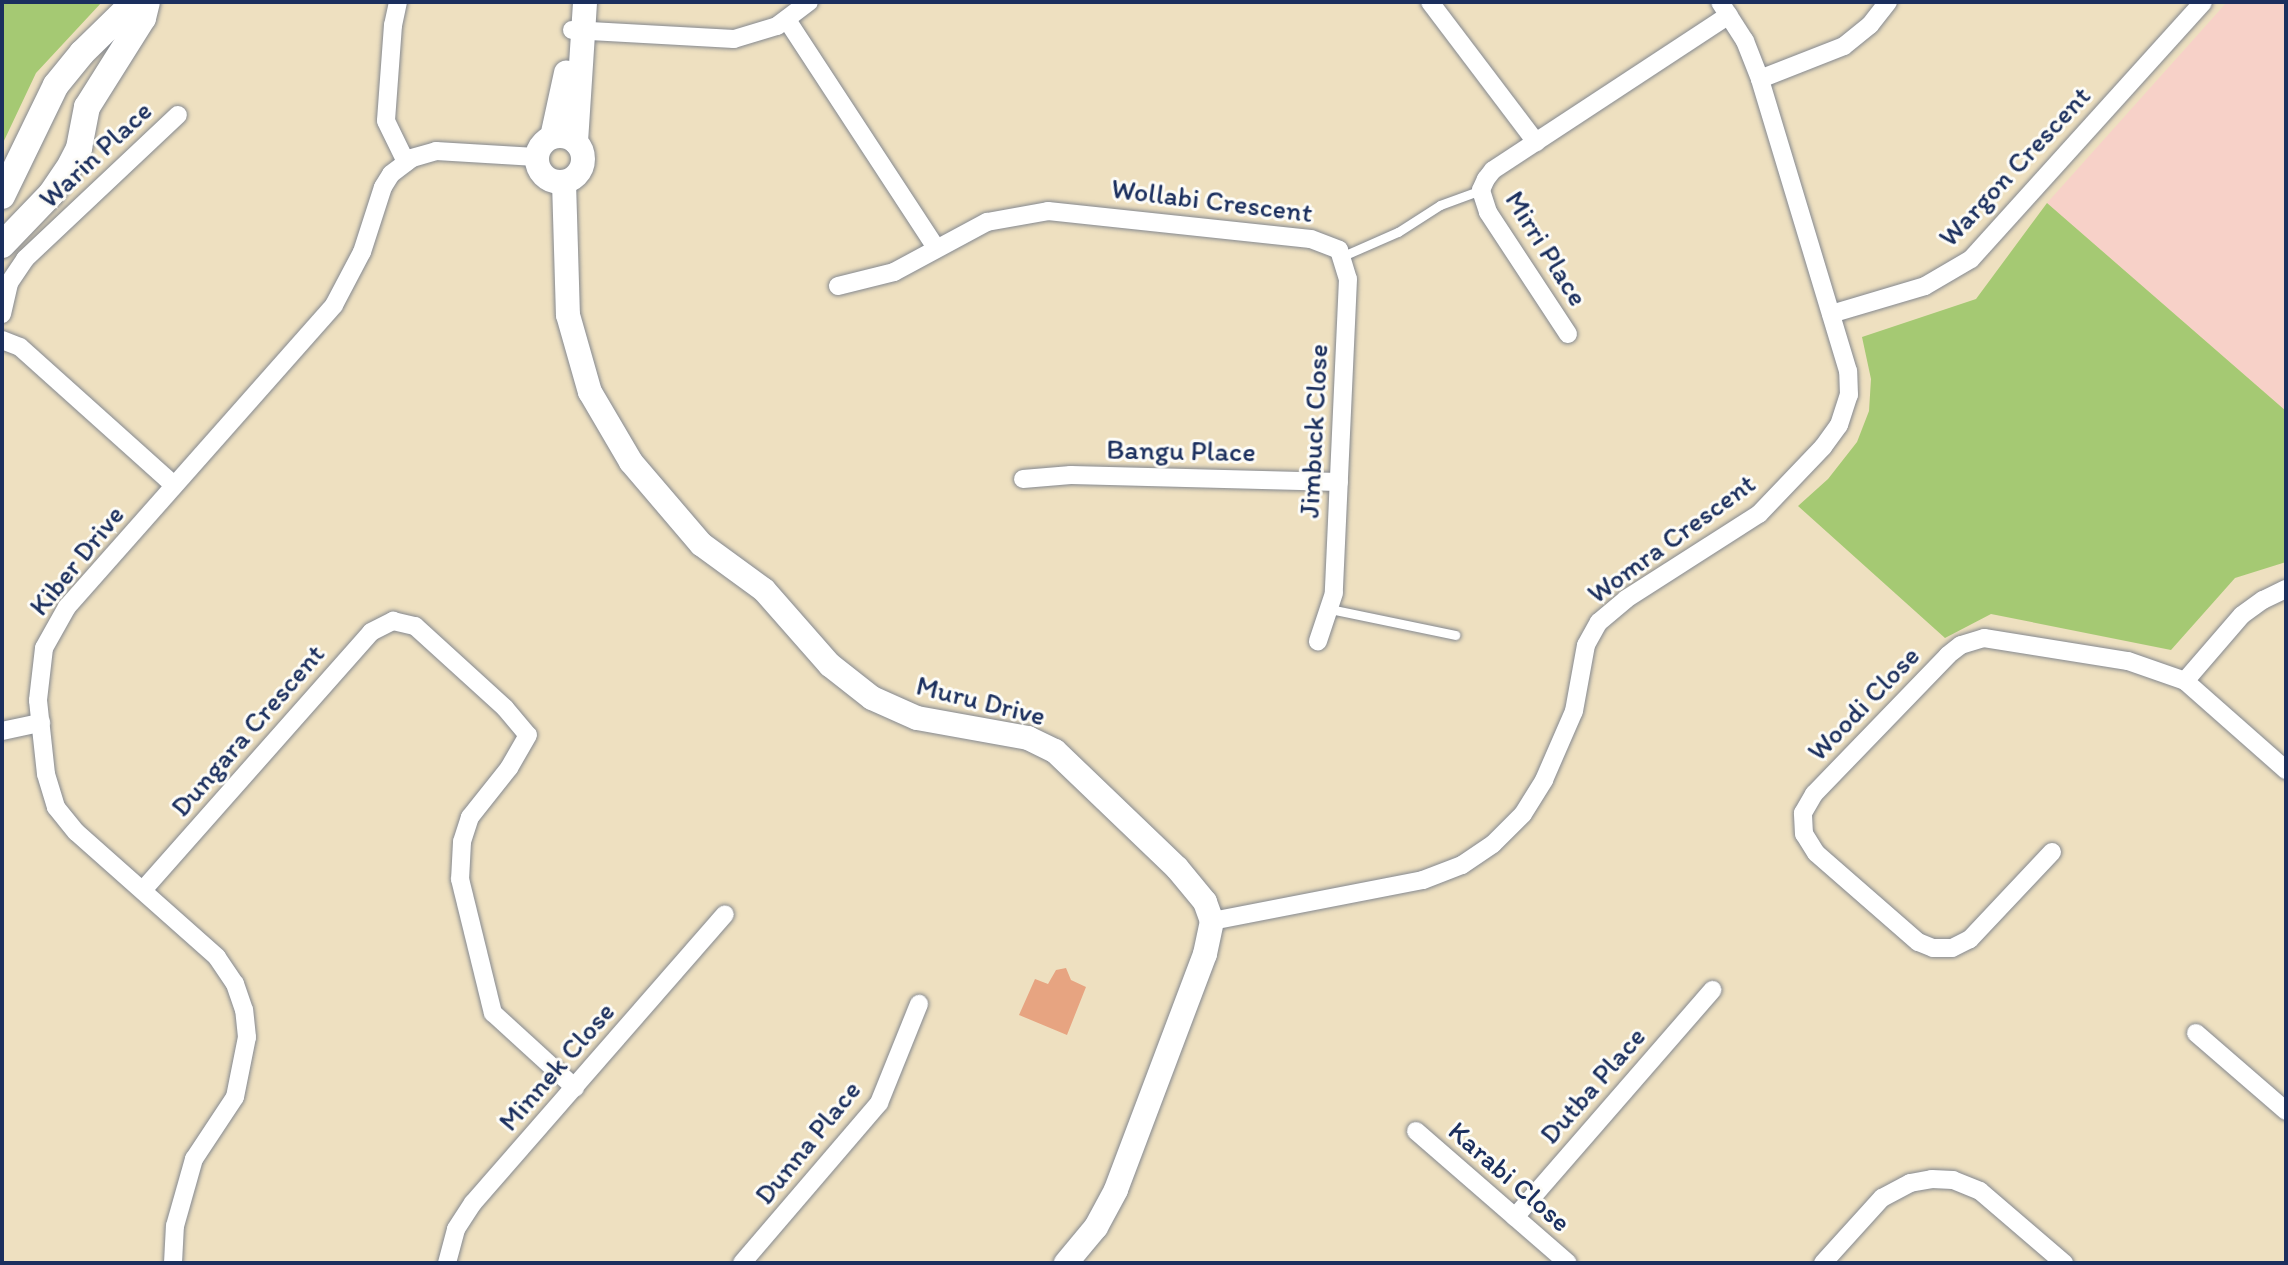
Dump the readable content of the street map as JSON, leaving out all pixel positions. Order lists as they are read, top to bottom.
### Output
{
  "streets": {
    "street": [
      "Warin Place",
      "Wargon Crescent",
      "Wollabi Crescent",
      "Mirri Place",
      "Jimbuck Close",
      "Bangu Place",
      "Womra Crescent",
      "Kiber Drive",
      "Muru Drive",
      "Woodi Close",
      "Dungara Crescent",
      "Minnek Close",
      "Dutba Place",
      "Dunna Place",
      "Karabi Close"
    ]
  },
  "crossings": [
    ["Wargon Crescent", "Womra Crescent"],
    ["Wollabi Crescent", "Jimbuck Close"],
    ["Jimbuck Close", "Bangu Place"],
    ["Womra Crescent", "Muru Drive"],
    ["Kiber Drive", "Dungara Crescent"],
    ["Dungara Crescent", "Minnek Close"],
    ["Dutba Place", "Karabi Close"]
  ]
}
